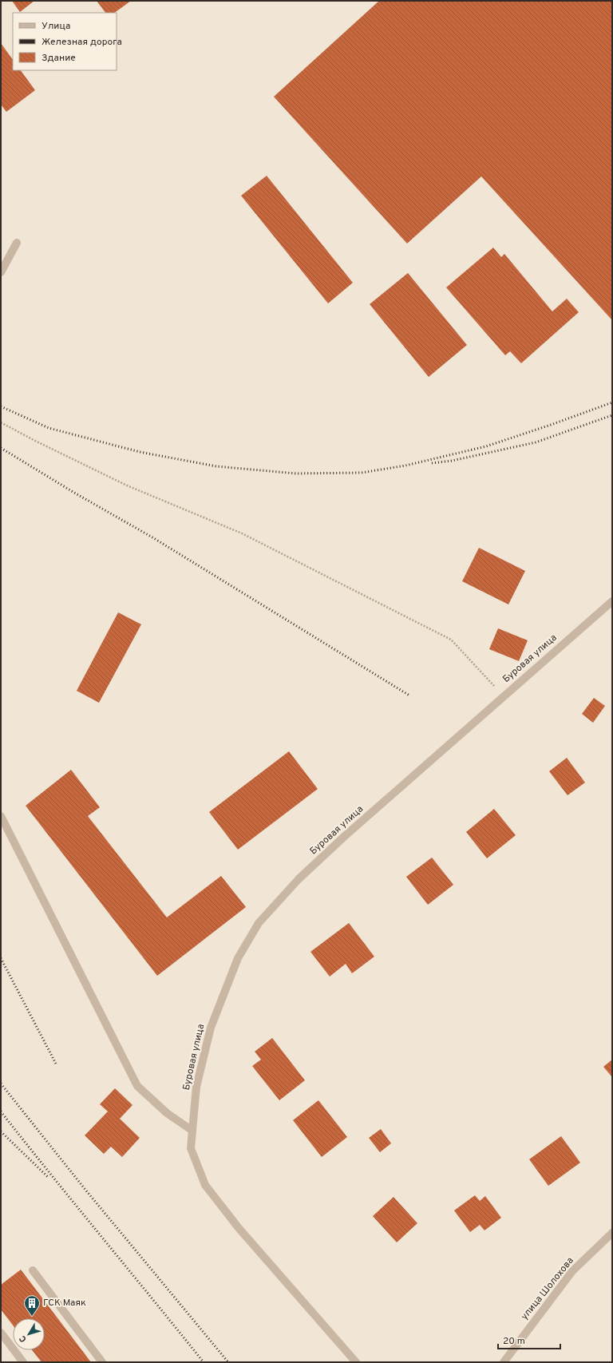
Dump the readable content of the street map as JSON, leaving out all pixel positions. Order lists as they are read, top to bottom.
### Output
{
  "streets": {
    "street": ["Буровая улица", "улица Шолохова"]
  },
  "places": {
    "building": ["ГСК Маяк"]
  },
  "legend": ["Улица", "Железная дорога", "Здание"],
  "scale_bar": "20 m",
  "north": "bottom left"
}
